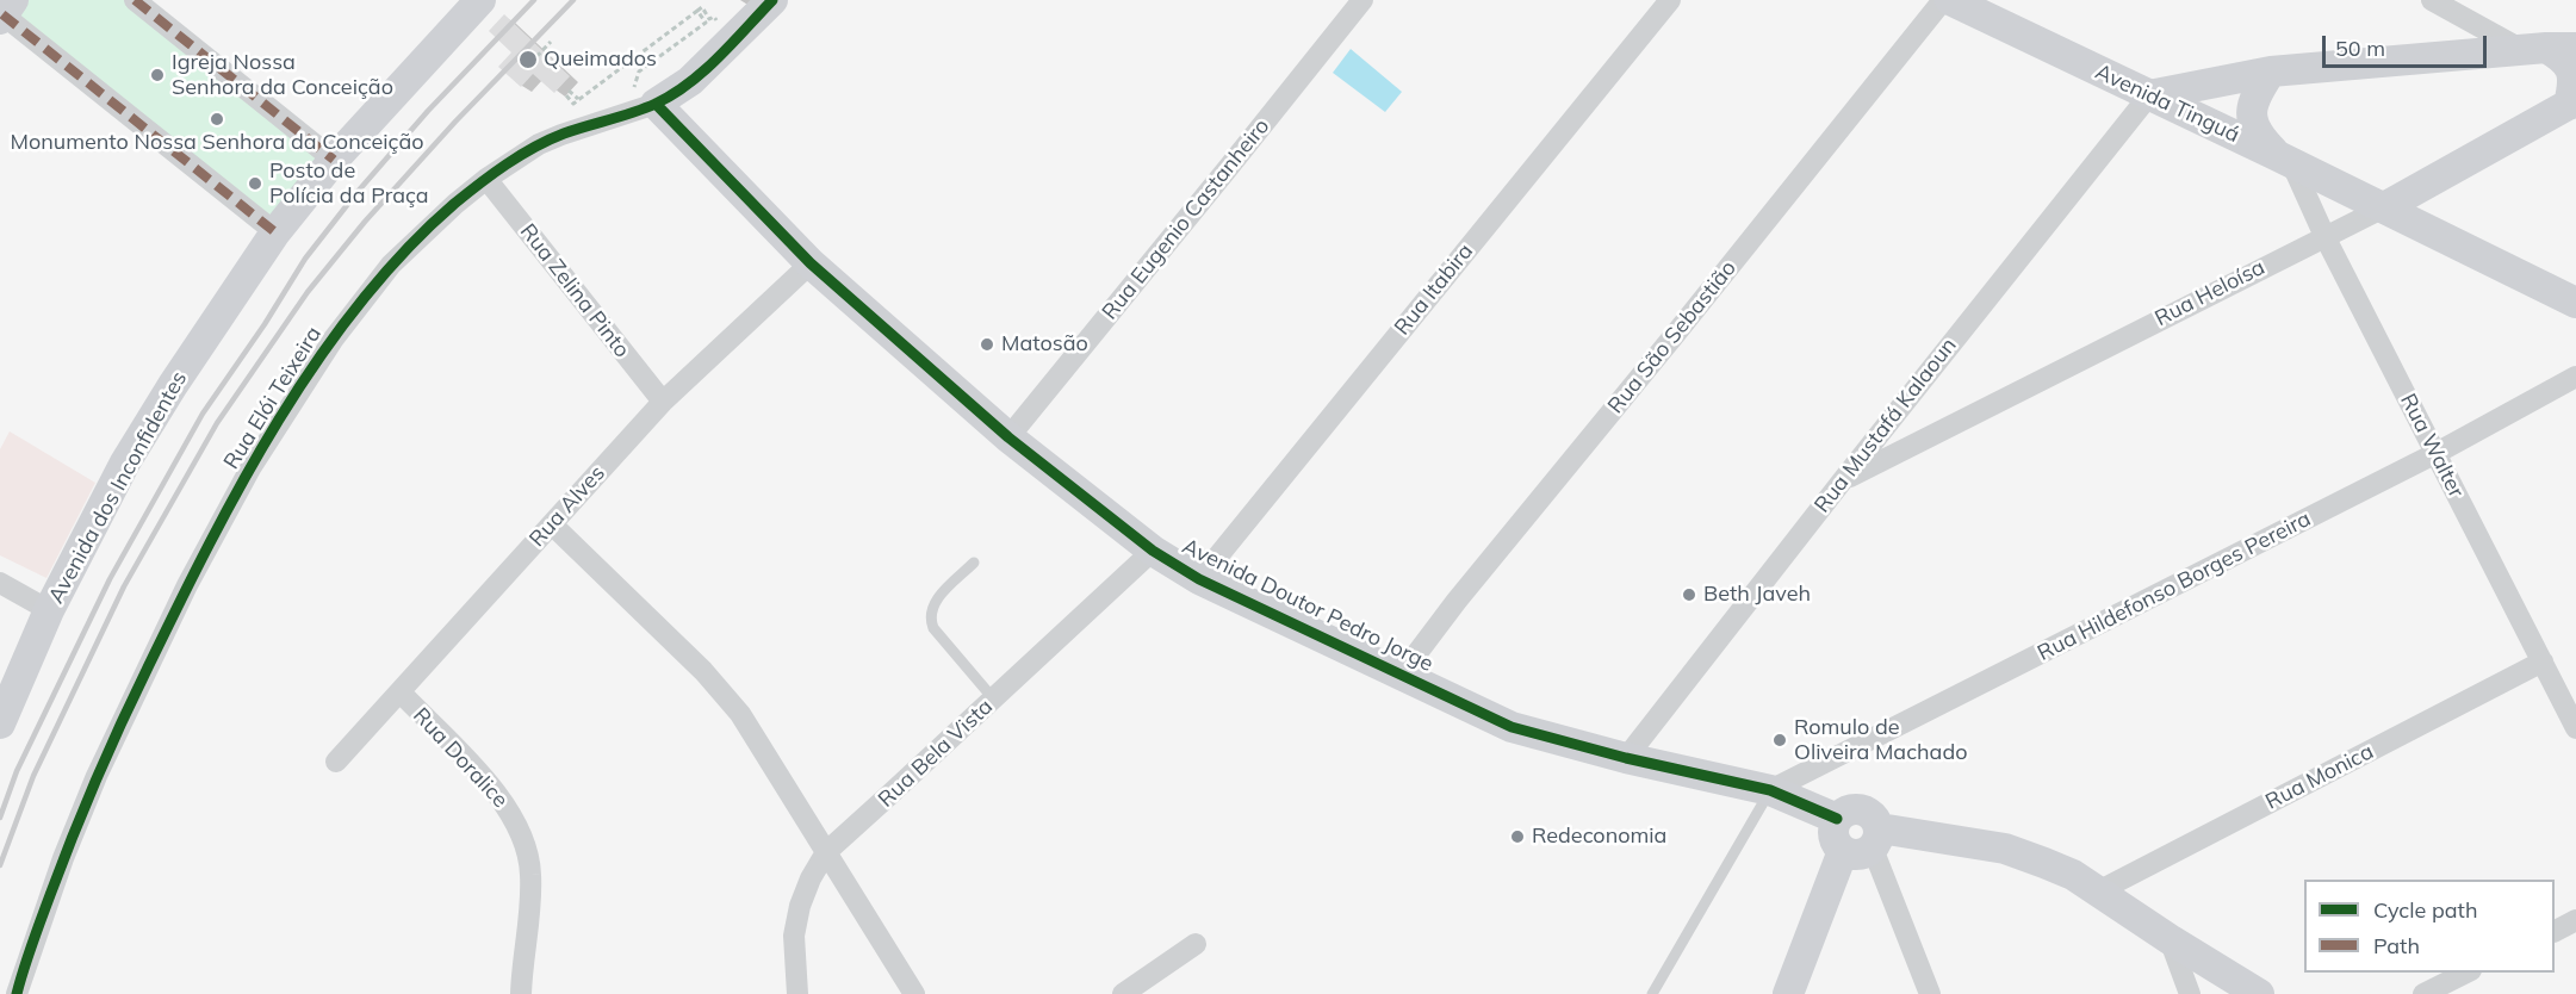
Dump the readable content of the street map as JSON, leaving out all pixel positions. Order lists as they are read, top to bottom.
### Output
{
  "streets": {
    "street": [
      "Avenida Tinguá",
      "Rua Eugenio Castanheiro",
      "Rua Itabira",
      "Rua Zelina Pinto",
      "Rua Heloísa",
      "Rua São Sebastião",
      "Rua Elói Teixeira",
      "Rua Mustafá Kalaoun",
      "Rua Walter",
      "Avenida dos Inconfidentes",
      "Rua Alves",
      "Rua Hildefonso Borges Pereira",
      "Avenida Doutor Pedro Jorge",
      "Rua Bela Vista",
      "Rua Doralice",
      "Rua Monica"
    ]
  },
  "crossings": [
    ["Avenida Tinguá", "Rua Heloísa"],
    ["Avenida Tinguá", "Rua Mustafá Kalaoun"],
    ["Avenida Tinguá", "Rua Walter"],
    ["Rua Eugenio Castanheiro", "Avenida Doutor Pedro Jorge"],
    ["Rua Itabira", "Avenida Doutor Pedro Jorge"],
    ["Rua Zelina Pinto", "Rua Elói Teixeira"],
    ["Rua Zelina Pinto", "Rua Alves"],
    ["Rua Heloísa", "Rua Mustafá Kalaoun"],
    ["Rua Heloísa", "Rua Walter"],
    ["Rua São Sebastião", "Avenida Doutor Pedro Jorge"],
    ["Rua Elói Teixeira", "Avenida Doutor Pedro Jorge"],
    ["Rua Mustafá Kalaoun", "Avenida Doutor Pedro Jorge"],
    ["Rua Walter", "Rua Hildefonso Borges Pereira"],
    ["Rua Walter", "Rua Monica"],
    ["Rua Alves", "Avenida Doutor Pedro Jorge"],
    ["Rua Alves", "Rua Doralice"],
    ["Rua Hildefonso Borges Pereira", "Avenida Doutor Pedro Jorge"],
    ["Avenida Doutor Pedro Jorge", "Rua Bela Vista"]
  ],
  "places": [
    "Queimados",
    "Igreja Nossa Senhora da Conceição",
    "Monumento Nossa Senhora da Conceição",
    "Posto de Polícia da Praça",
    "Matosão",
    "Beth Javeh",
    "Romulo de Oliveira Machado",
    "Redeconomia"
  ],
  "legend": ["Cycle path", "Path"],
  "scale_bar": "50 m"
}
